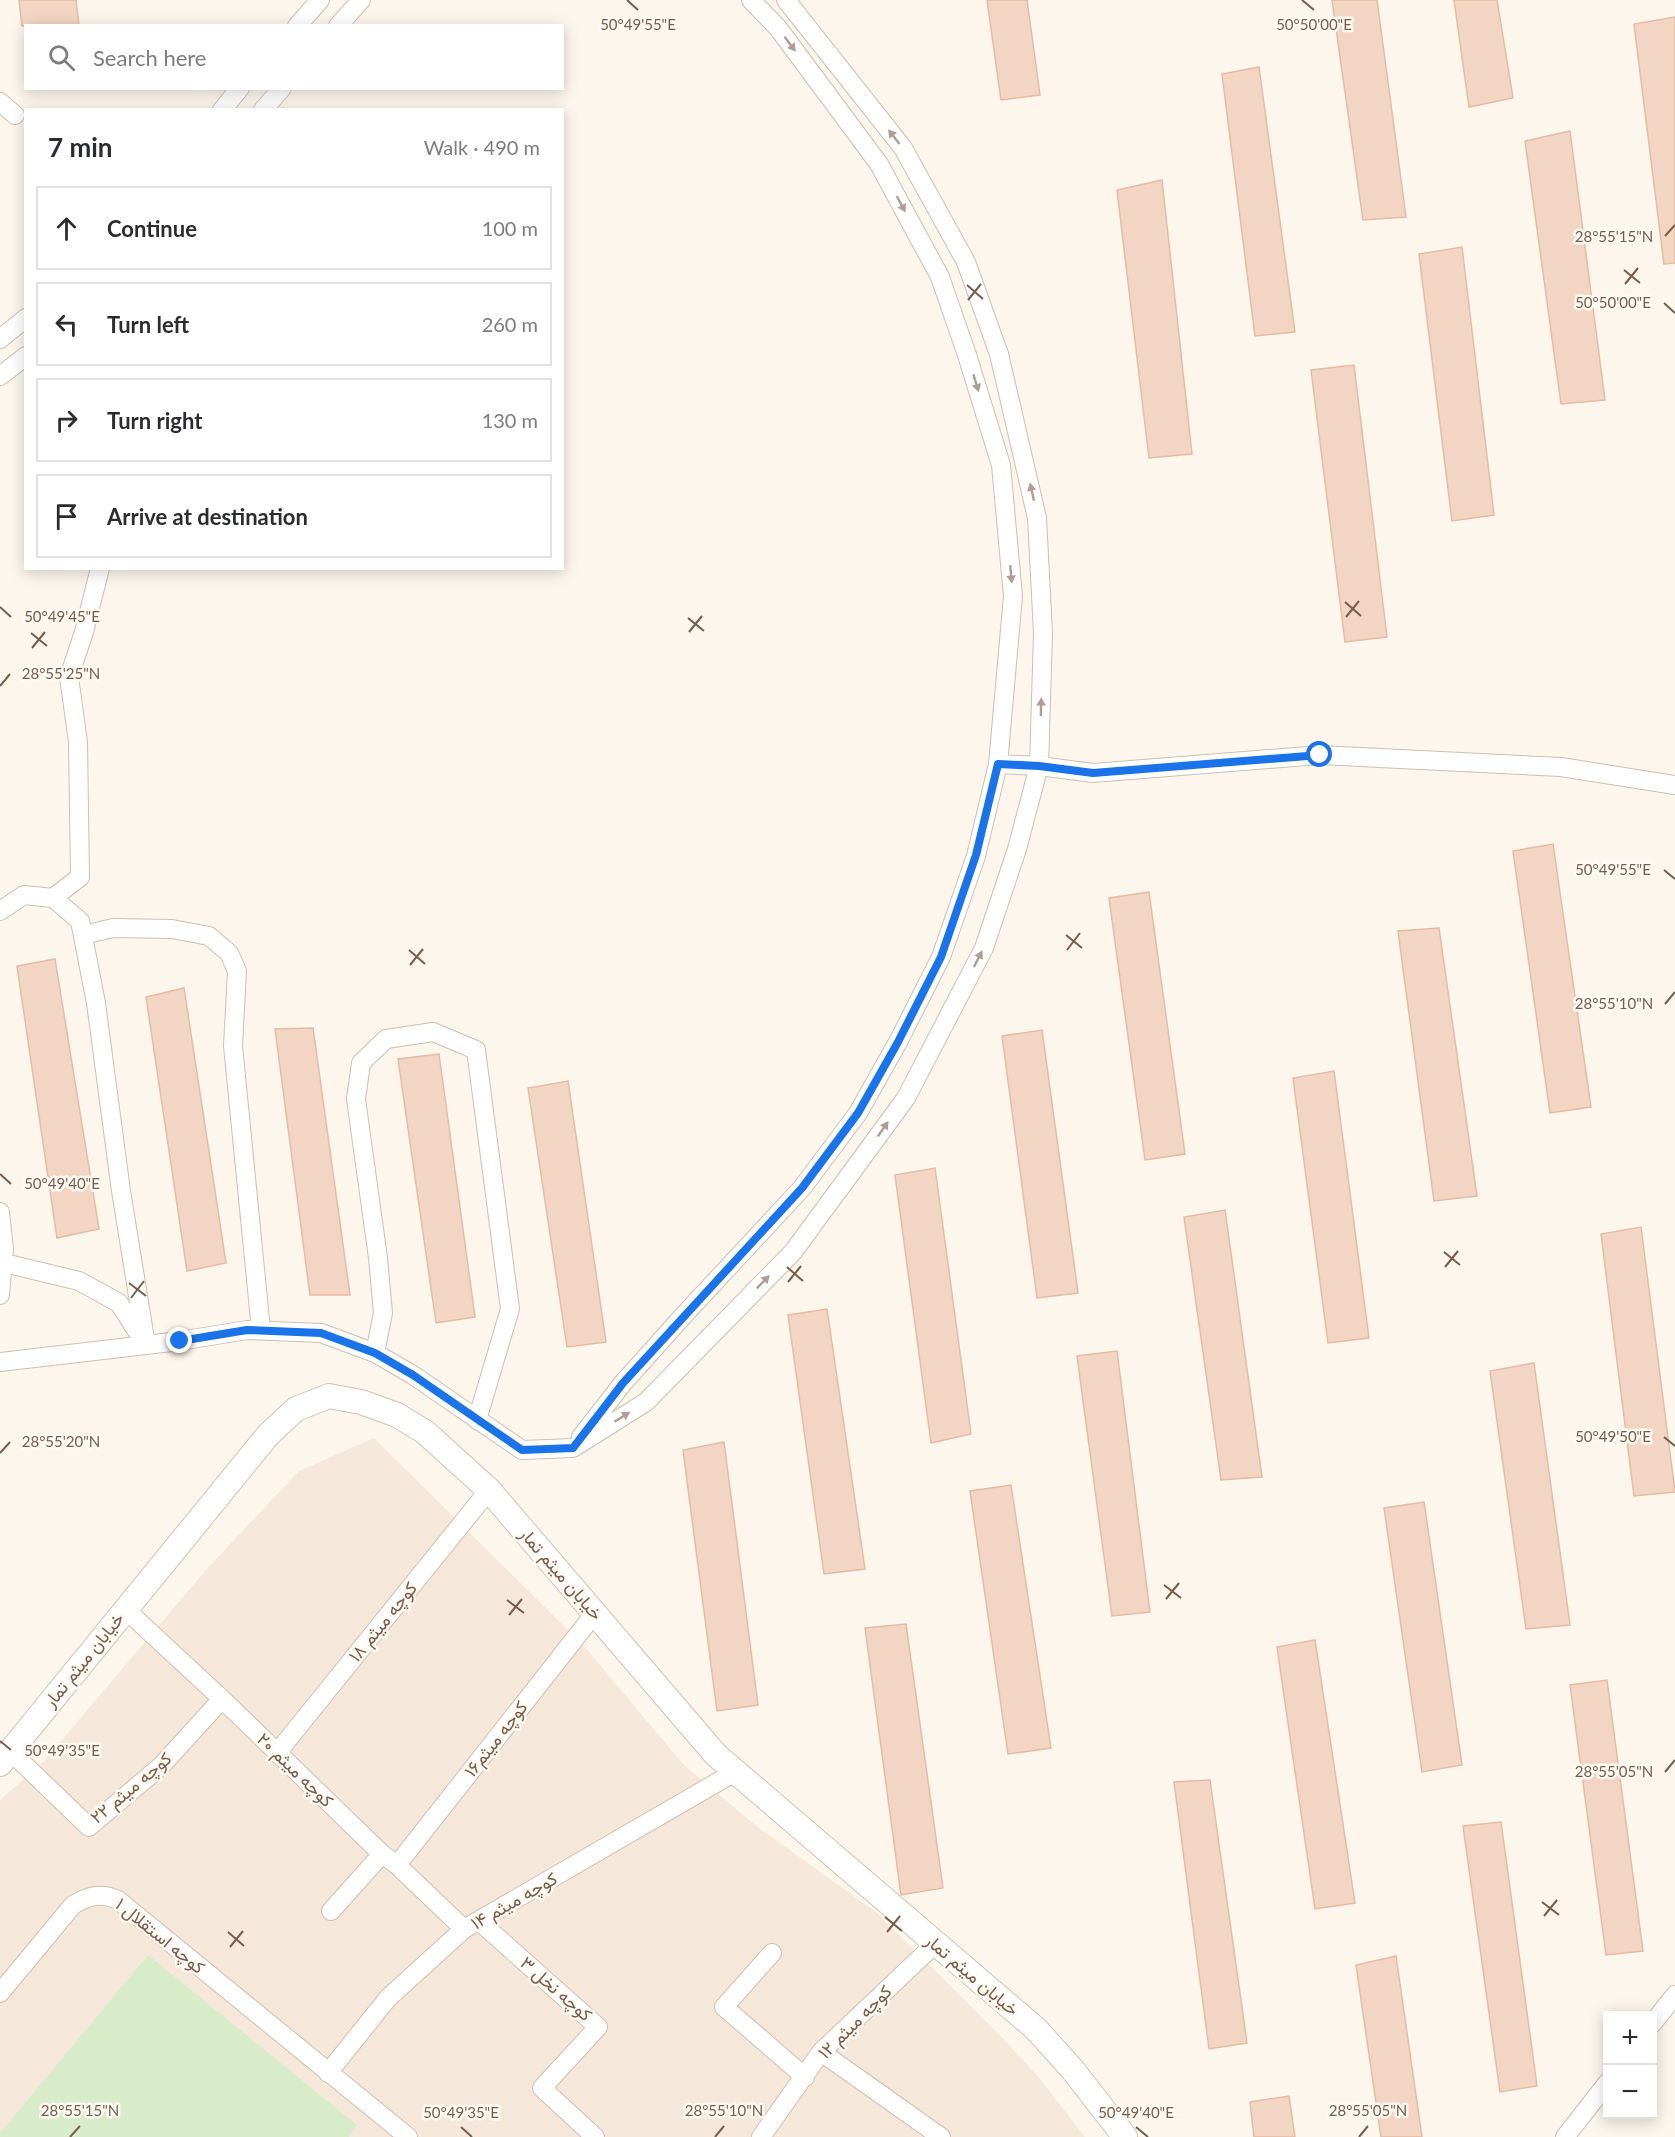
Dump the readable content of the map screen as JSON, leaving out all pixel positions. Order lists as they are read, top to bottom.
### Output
{
  "streets": {
    "street": [
      "خیابان میثم تمار",
      "کوچه میثم ۱۸",
      "کوچه میثم۱۶",
      "کوچه میثم ۲۰",
      "کوچه میثم ۲۲",
      "کوچه میثم ۱۴",
      "کوچه استقلال ۱",
      "کوچه نخل ۳",
      "کوچه میثم ۱۲"
    ]
  },
  "crossings": [
    ["خیابان میثم تمار", "کوچه میثم ۱۸"],
    ["خیابان میثم تمار", "کوچه میثم۱۶"],
    ["خیابان میثم تمار", "کوچه میثم ۲۰"],
    ["خیابان میثم تمار", "کوچه میثم ۲۲"],
    ["خیابان میثم تمار", "کوچه میثم ۱۴"],
    ["خیابان میثم تمار", "کوچه میثم ۱۲"],
    ["کوچه میثم ۱۸", "کوچه میثم ۲۰"],
    ["کوچه میثم۱۶", "کوچه میثم ۲۰"],
    ["کوچه میثم ۲۰", "کوچه میثم ۲۲"],
    ["کوچه میثم ۲۰", "کوچه میثم ۱۴"],
    ["کوچه میثم ۲۰", "کوچه نخل ۳"],
    ["کوچه میثم ۱۴", "کوچه استقلال ۱"],
    ["کوچه میثم ۱۴", "کوچه نخل ۳"]
  ],
  "page": {
    "search": "Search here",
    "heading": ["7 min", "Walk · 490 m"],
    "list": [
      ["Continue", "100 m"],
      ["Turn left", "260 m"],
      ["Turn right", "130 m"],
      "Arrive at destination"
    ],
    "map_buttons": ["+", "−"]
  },
  "coordinates": [
    "50°49'55\"E",
    "50°50'00\"E",
    "28°55'15\"N",
    "50°49'45\"E",
    "28°55'25\"N",
    "28°55'10\"N",
    "50°49'40\"E",
    "50°49'50\"E",
    "28°55'20\"N",
    "50°49'35\"E",
    "28°55'05\"N"
  ]
}
